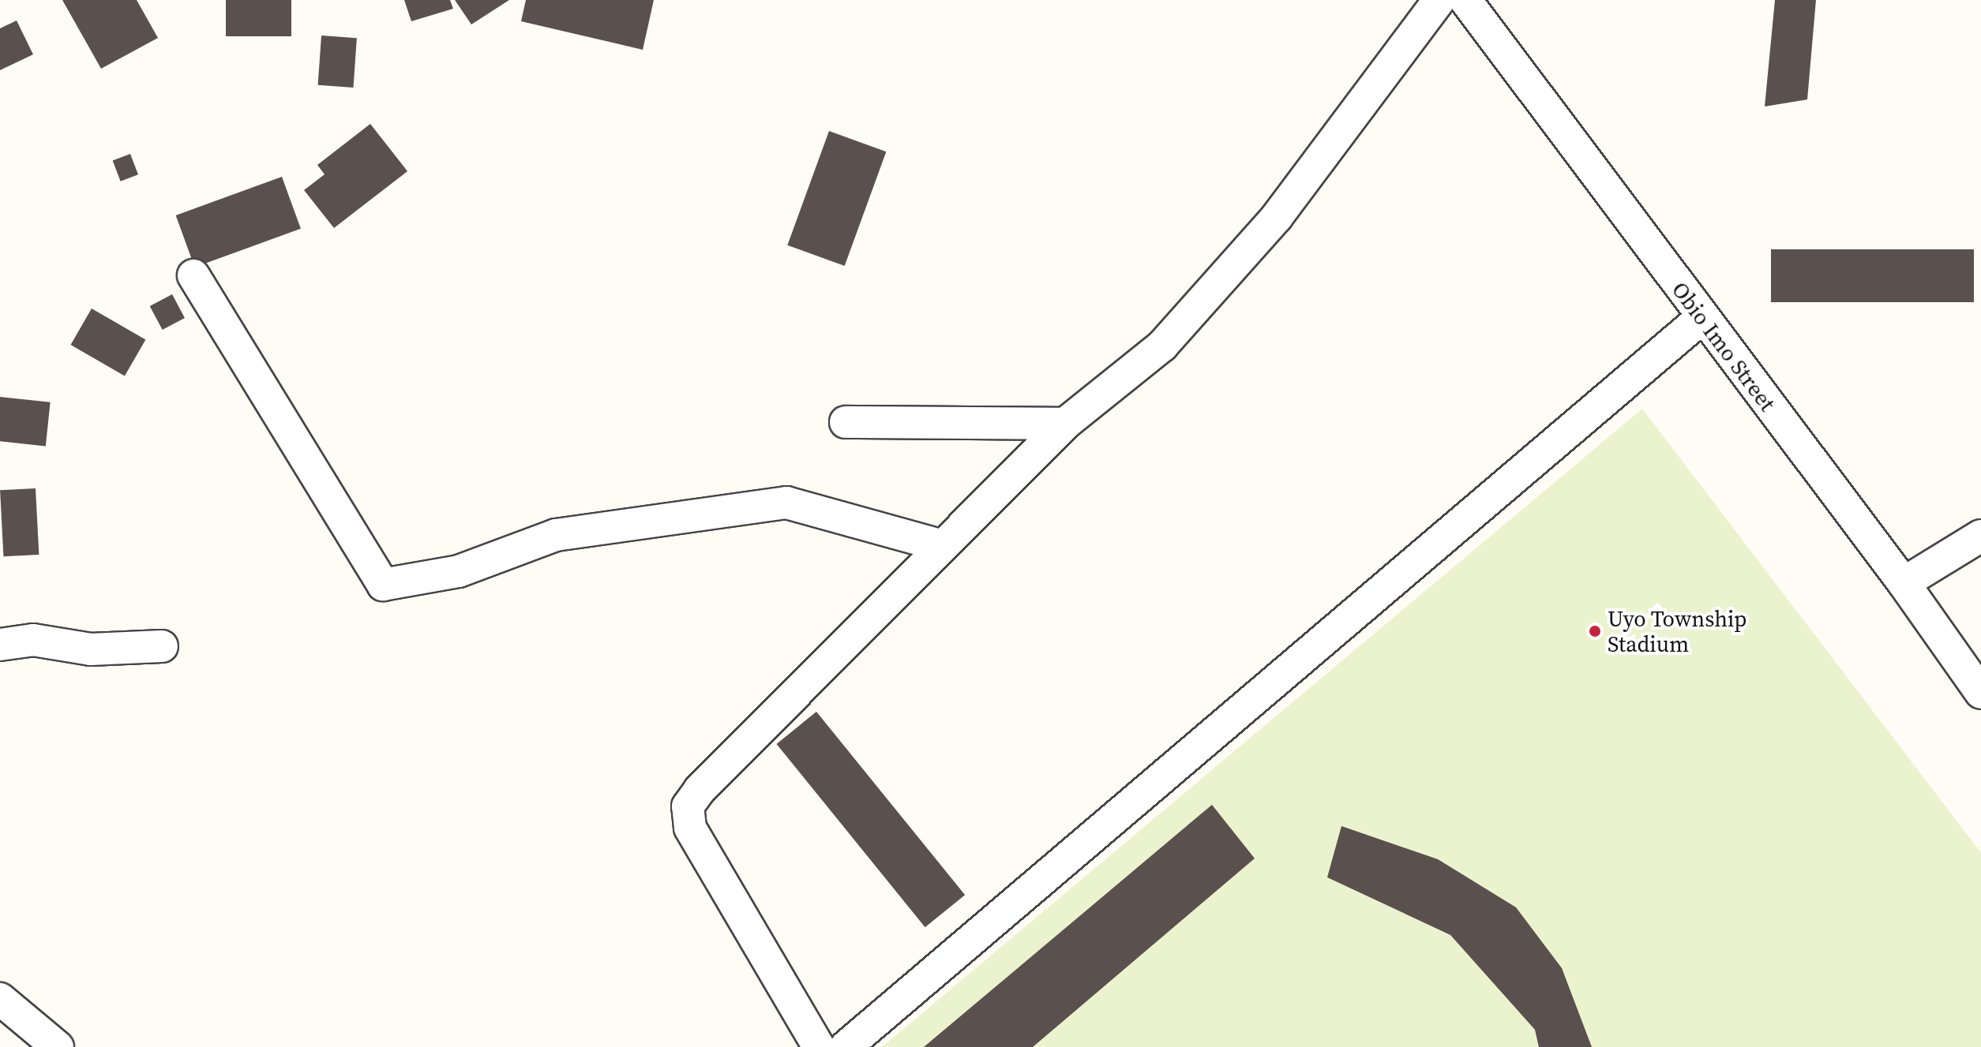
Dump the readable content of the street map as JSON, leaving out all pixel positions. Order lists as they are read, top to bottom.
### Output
{
  "streets": {
    "street": ["Obio Imo Street"]
  },
  "places": ["Uyo Township Stadium"]
}
